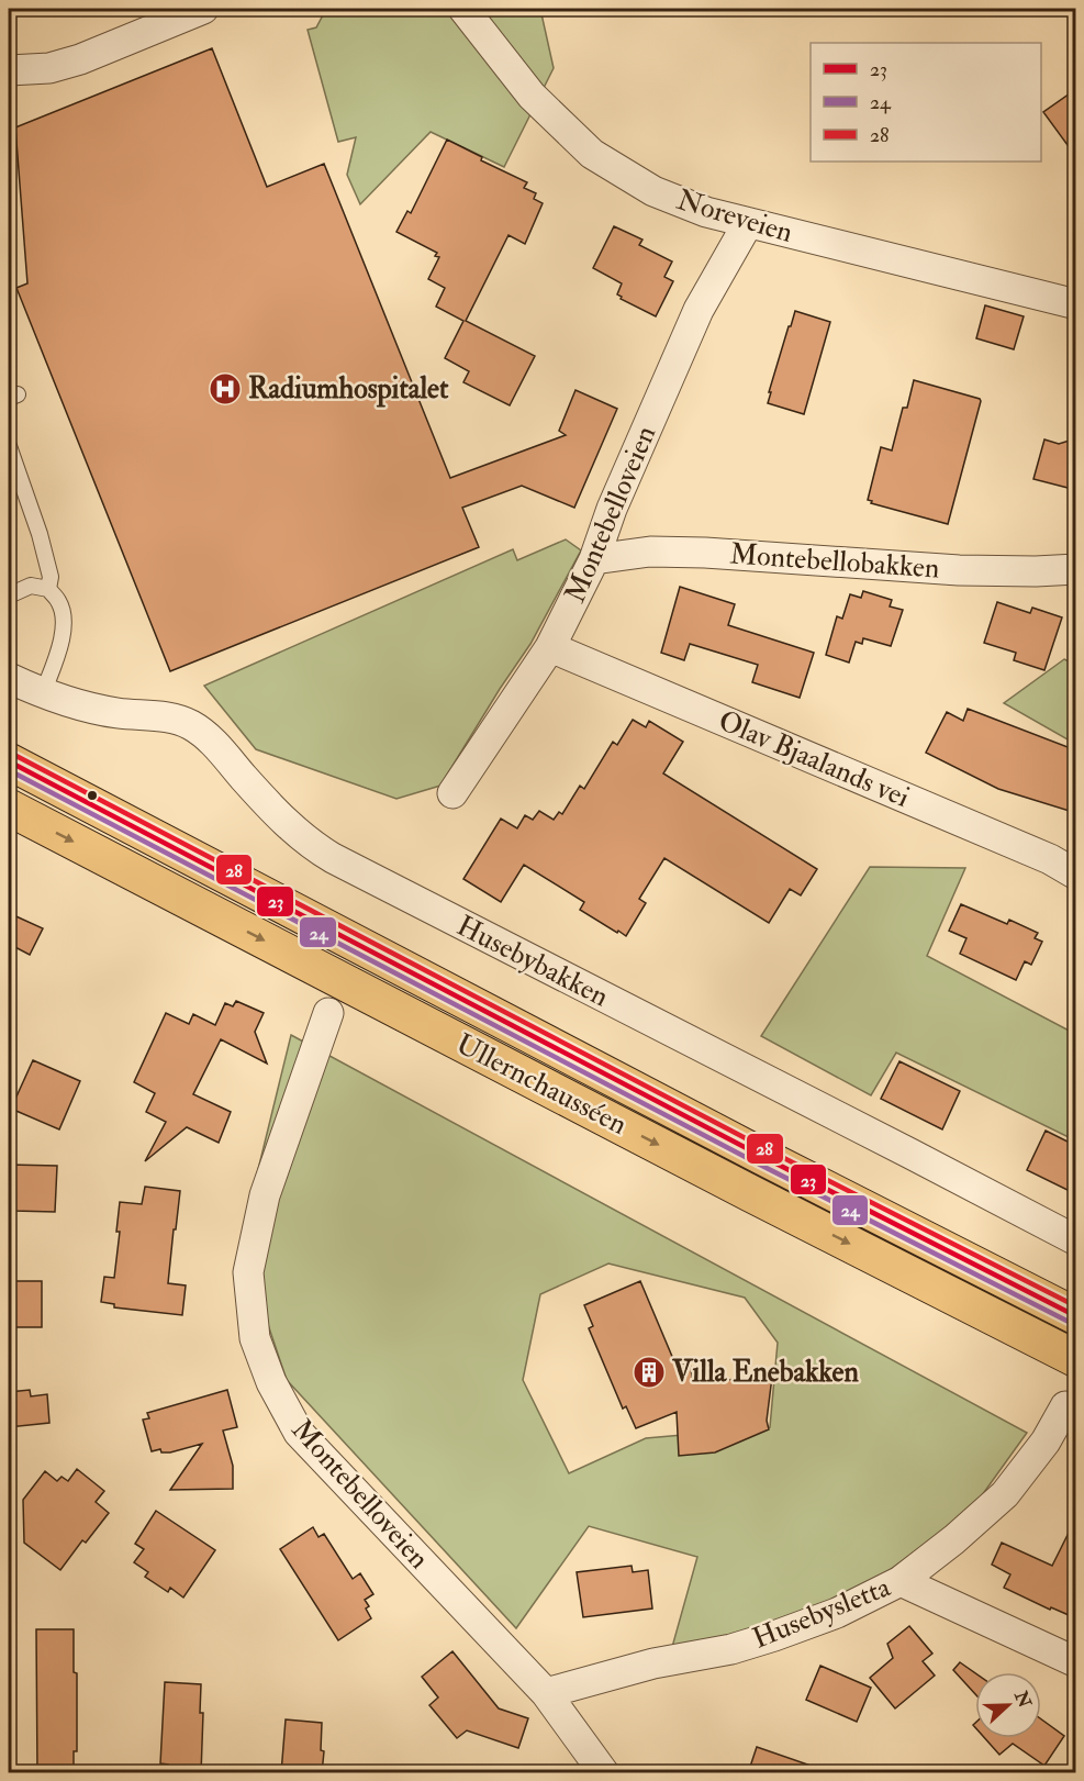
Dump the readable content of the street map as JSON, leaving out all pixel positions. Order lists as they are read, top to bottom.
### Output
{
  "streets": {
    "highway": ["Ullernchausséen"],
    "street": [
      "Noreveien",
      "Montebelloveien",
      "Montebellobakken",
      "Olav Bjaalands vei",
      "Husebybakken",
      "Husebysletta"
    ]
  },
  "crossings": [
    ["Noreveien", "Montebelloveien"],
    ["Montebelloveien", "Montebellobakken"],
    ["Montebelloveien", "Olav Bjaalands vei"],
    ["Montebelloveien", "Husebysletta"]
  ],
  "places": {
    "hospital": ["Radiumhospitalet"],
    "building": ["Villa Enebakken"]
  },
  "lines": ["transit line 28", "transit line 23", "transit line 24"],
  "legend": ["23", "24", "28"],
  "north": "right"
}
